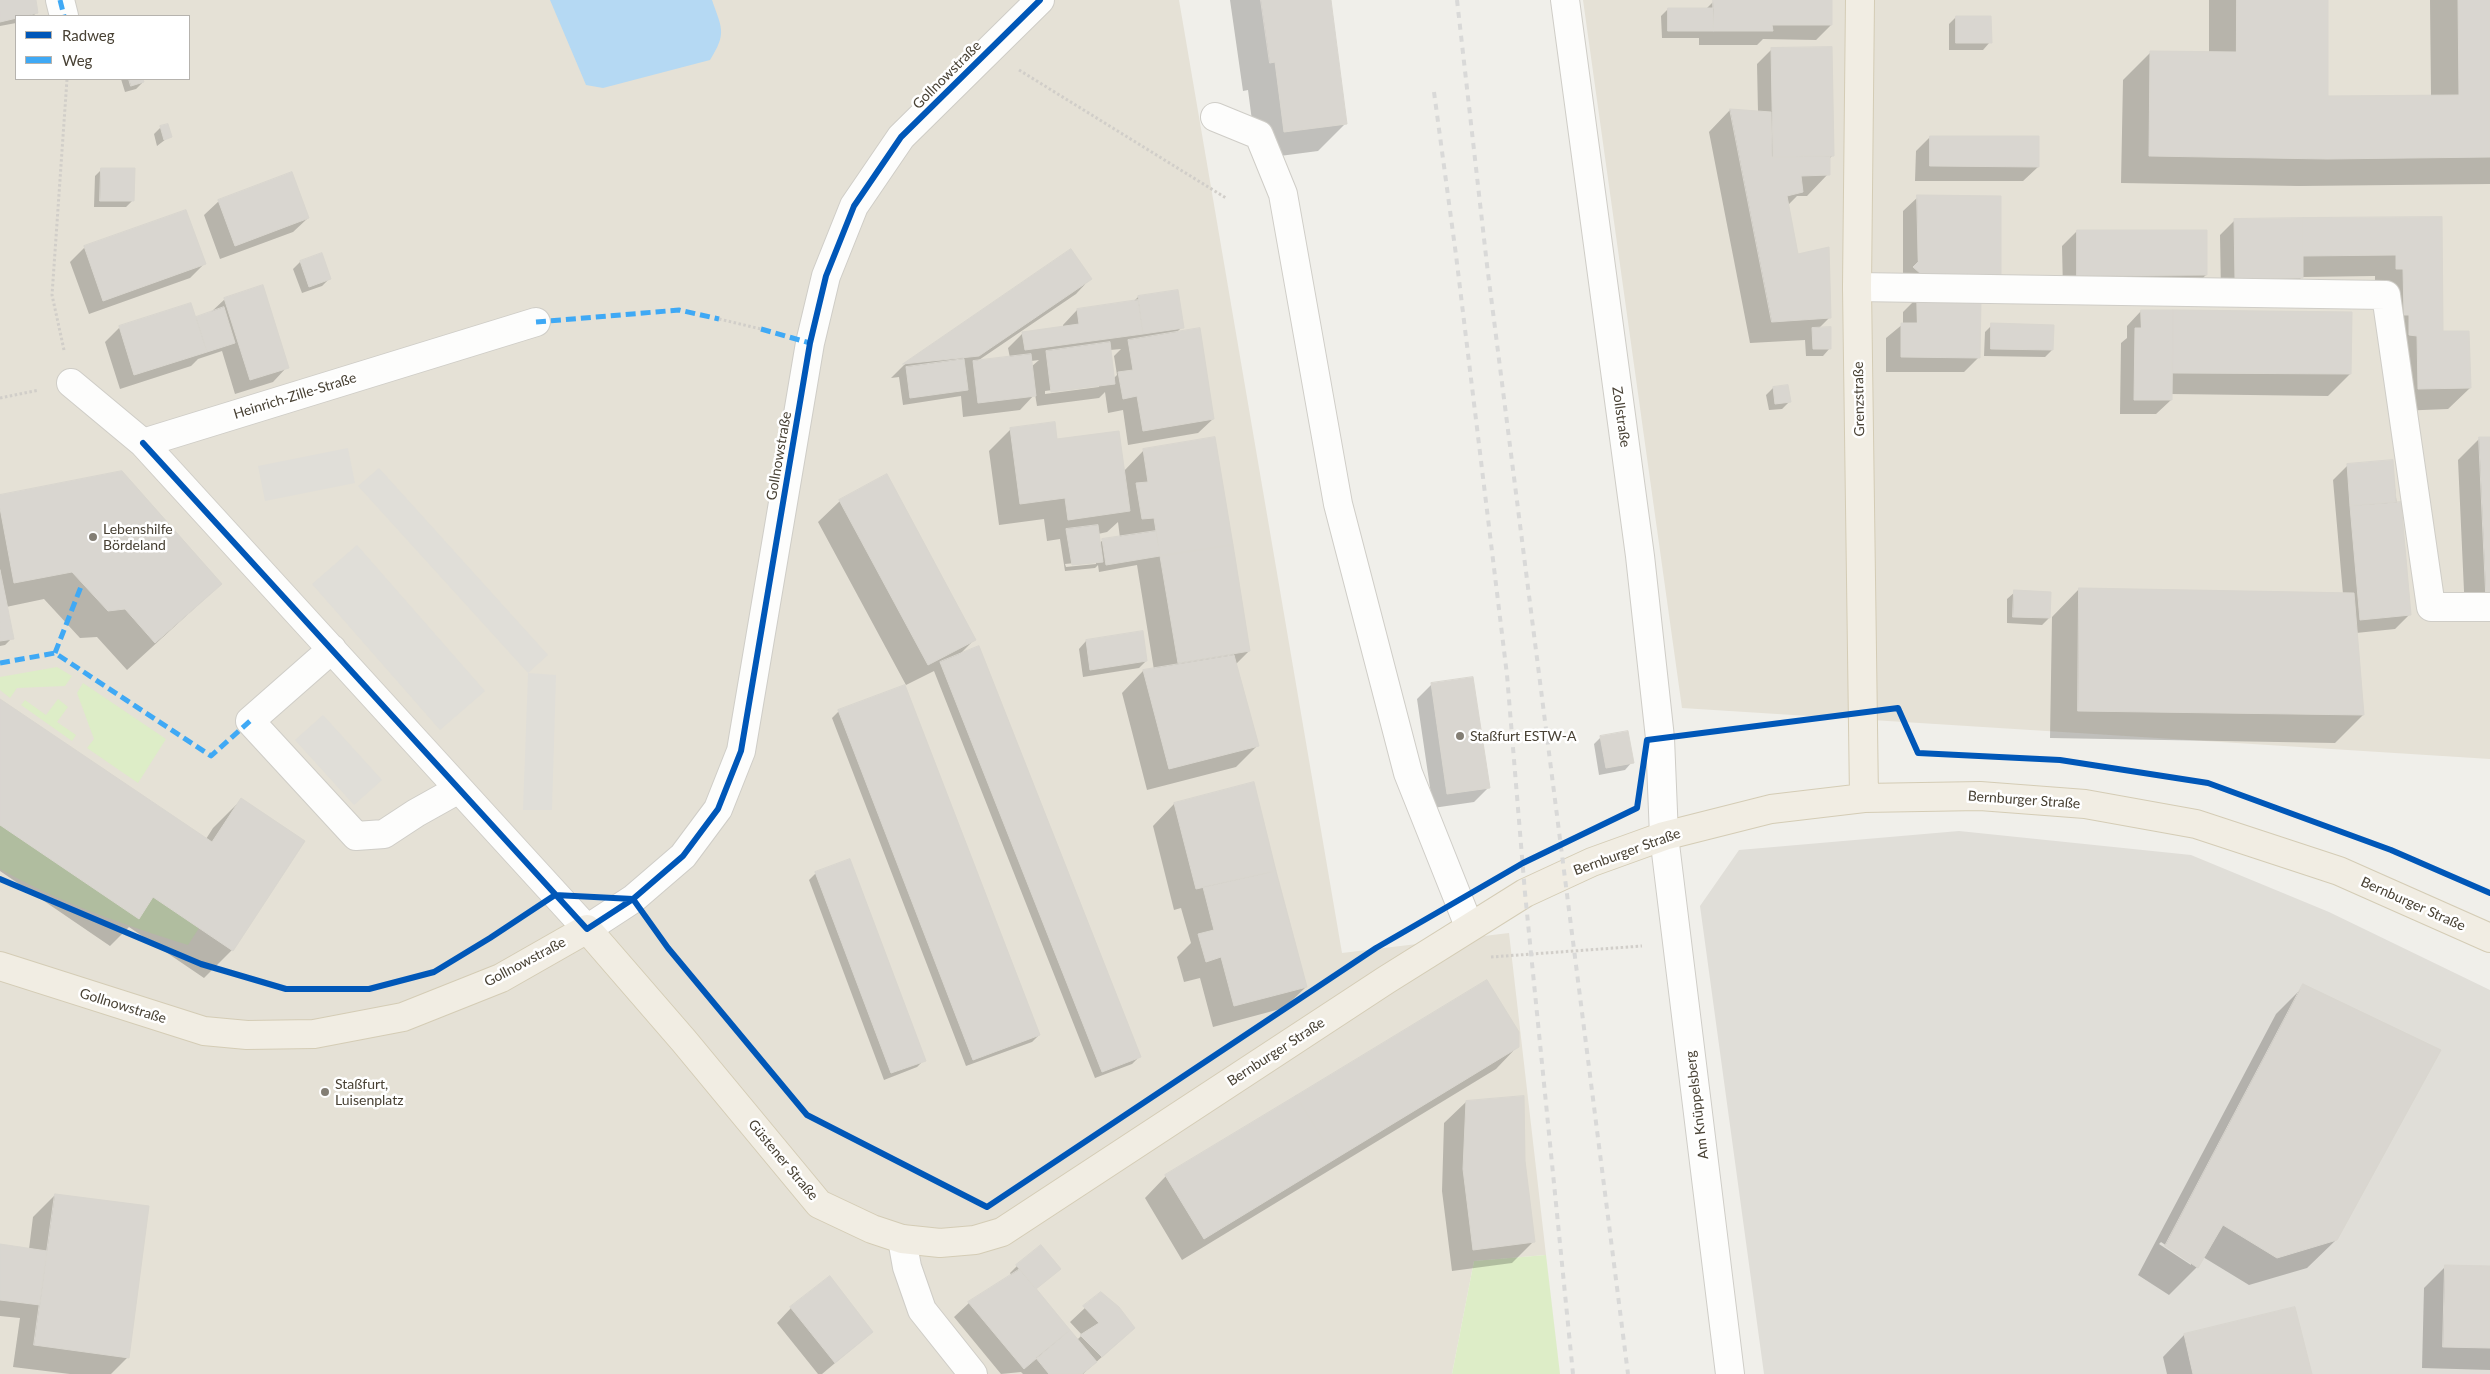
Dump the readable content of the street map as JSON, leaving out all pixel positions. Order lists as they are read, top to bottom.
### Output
{
  "streets": {
    "main road": [
      "Gollnowstraße",
      "Grenzstraße",
      "Bernburger Straße",
      "Güstener Straße"
    ],
    "street": ["Heinrich-Zille-Straße", "Zollstraße", "Am Knüppelsberg"]
  },
  "crossings": [
    ["Gollnowstraße", "Güstener Straße"],
    ["Grenzstraße", "Bernburger Straße"],
    ["Zollstraße", "Bernburger Straße"],
    ["Zollstraße", "Am Knüppelsberg"],
    ["Bernburger Straße", "Am Knüppelsberg"],
    ["Bernburger Straße", "Güstener Straße"]
  ],
  "places": ["Lebenshilfe Bördeland", "Staßfurt ESTW-A", "Staßfurt, Luisenplatz"],
  "legend": ["Radweg", "Weg"]
}
